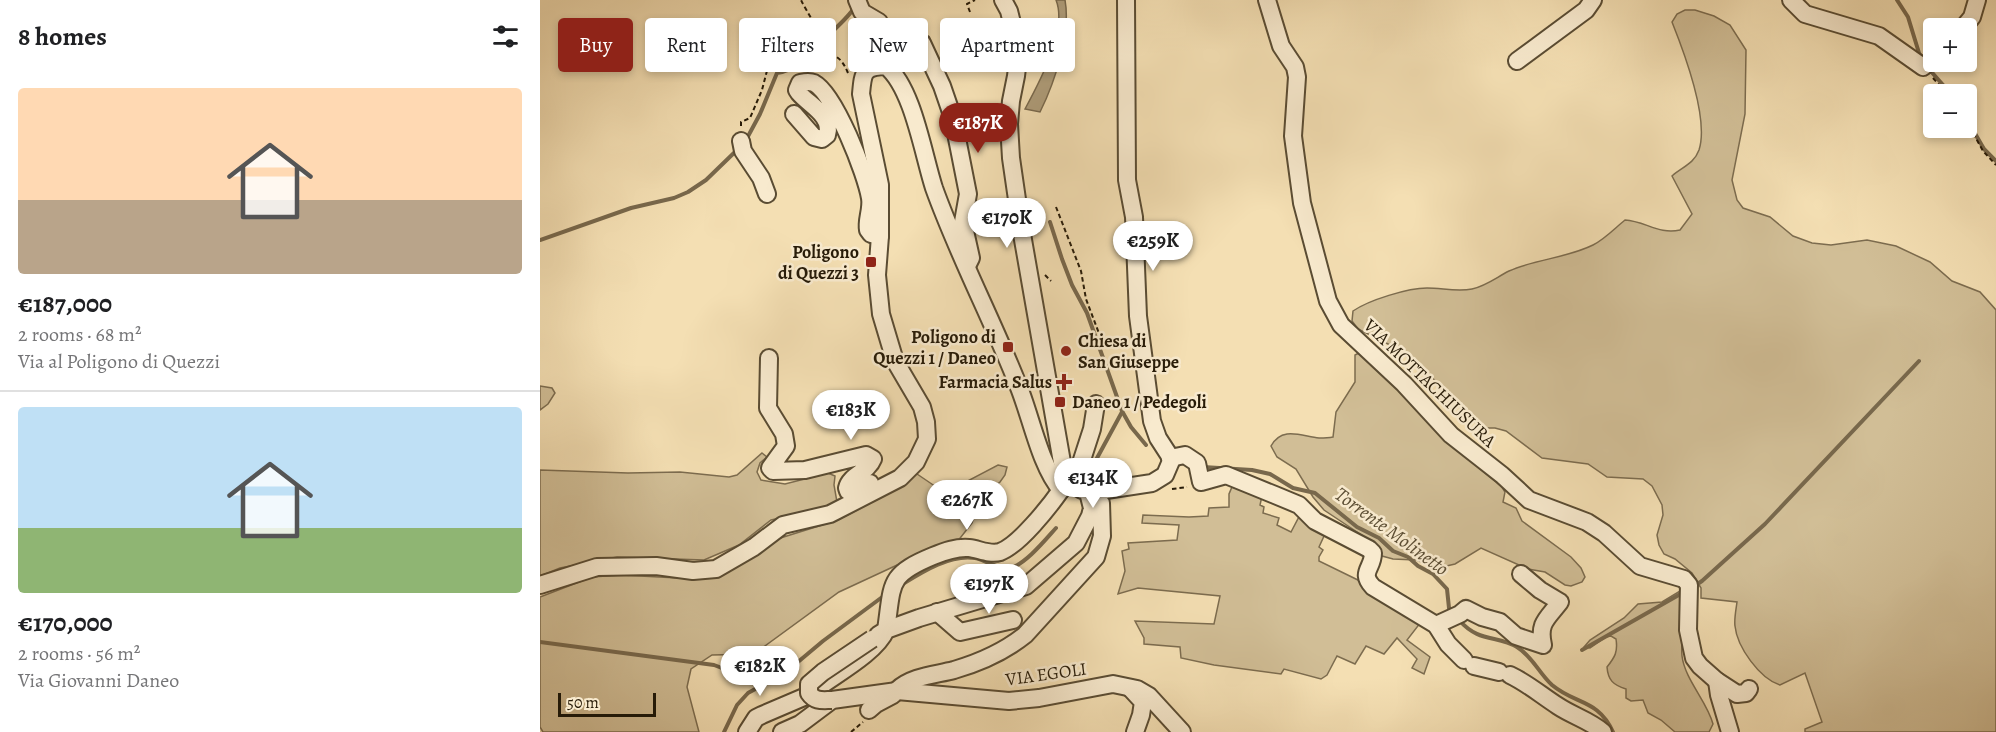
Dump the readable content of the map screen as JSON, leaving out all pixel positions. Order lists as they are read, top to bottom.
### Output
{
  "streets": {
    "street": ["VIA MOTTACHIUSURA", "VIA EGOLI"]
  },
  "water": ["Torrente Molinetto"],
  "places": {
    "transit": ["Poligono di Quezzi 3", "Poligono di Quezzi 1 / Daneo", "Daneo 1 / Pedegoli"],
    "other": ["Chiesa di San Giuseppe"],
    "health": ["Farmacia Salus"]
  },
  "scale_bar": "50 m",
  "page": {
    "heading": "8 homes",
    "map_buttons": ["+", "−"],
    "chip": [
      "Buy",
      "Rent",
      "Filters",
      "New",
      "Apartment"
    ],
    "list": [
      {
        "name": "€187,000",
        "note": "2 rooms · 68 m² · Via al Poligono di Quezzi"
      },
      {
        "name": "€170,000",
        "note": "2 rooms · 56 m² · Via Giovanni Daneo"
      }
    ],
    "price": [
      "€187K",
      "€170K",
      "€259K",
      "€183K",
      "€134K",
      "€267K",
      "€197K",
      "€182K"
    ],
    "scale": "50 m"
  }
}
